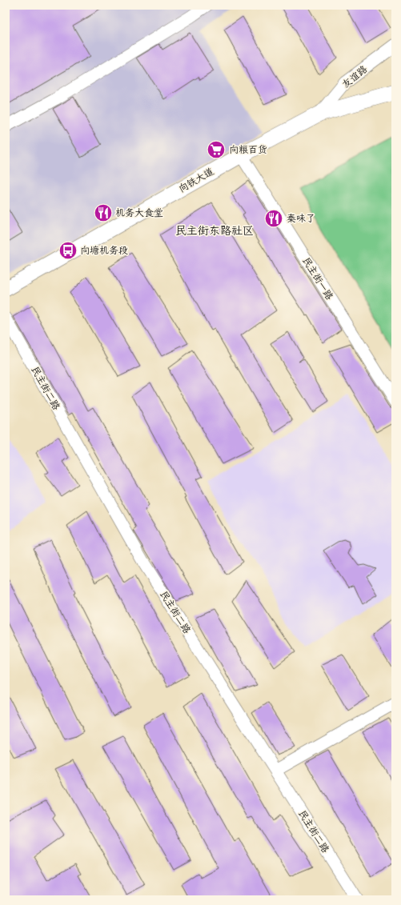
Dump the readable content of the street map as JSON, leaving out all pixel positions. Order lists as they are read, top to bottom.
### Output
{
  "streets": {
    "street": [
      "友谊路",
      "向铁大道",
      "民主街一路",
      "民主街二路"
    ]
  },
  "crossings": [
    ["友谊路", "向铁大道"],
    ["向铁大道", "民主街一路"]
  ],
  "districts": ["民主街东路社区"],
  "places": {
    "supermarket": ["向粮百货"],
    "restaurant": ["机务大食堂", "秦味了"],
    "bus stop": ["向塘机务段"]
  }
}
